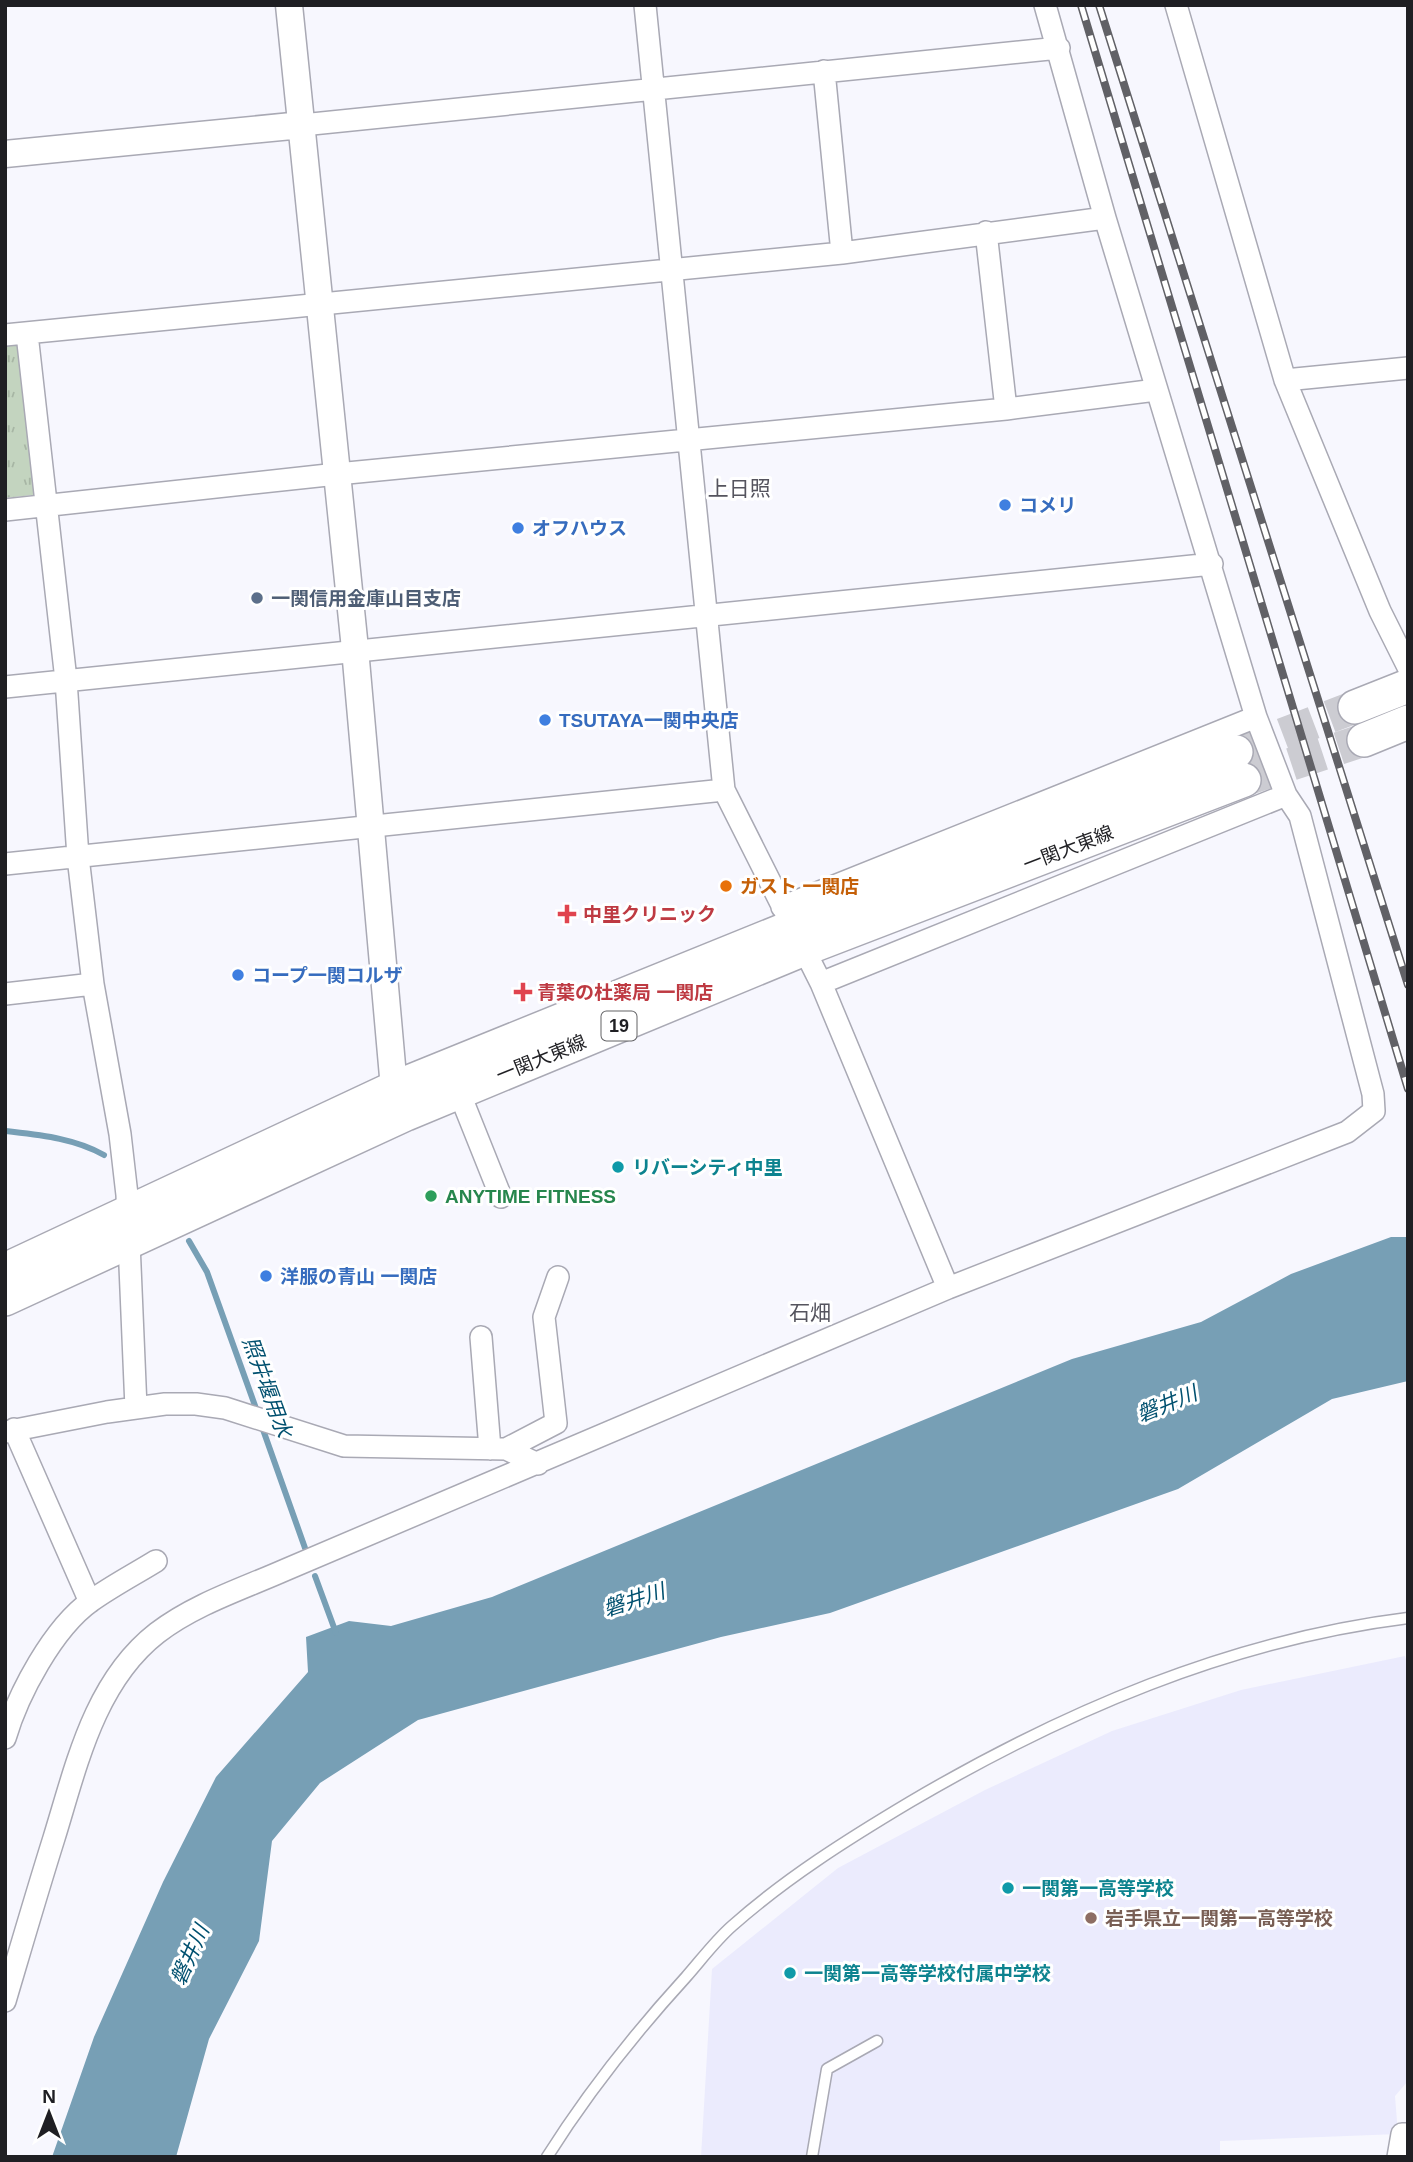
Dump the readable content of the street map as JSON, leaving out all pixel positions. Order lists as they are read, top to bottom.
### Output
{
  "streets": {
    "main road": ["一関大東線", "19"]
  },
  "districts": ["上日照", "石畑"],
  "water": ["照井堰用水", "磐井川"],
  "places": {
    "other": [
      "コメリ",
      "オフハウス",
      "一関信用金庫山目支店",
      "TSUTAYA一関中央店",
      "ガスト 一関店",
      "コープ一関コルザ",
      "リバーシティ中里",
      "ANYTIME FITNESS",
      "洋服の青山 一関店",
      "一関第一高等学校",
      "岩手県立一関第一高等学校",
      "一関第一高等学校付属中学校"
    ],
    "health": ["中里クリニック", "青葉の杜薬局 一関店"]
  },
  "north": "top"
}
